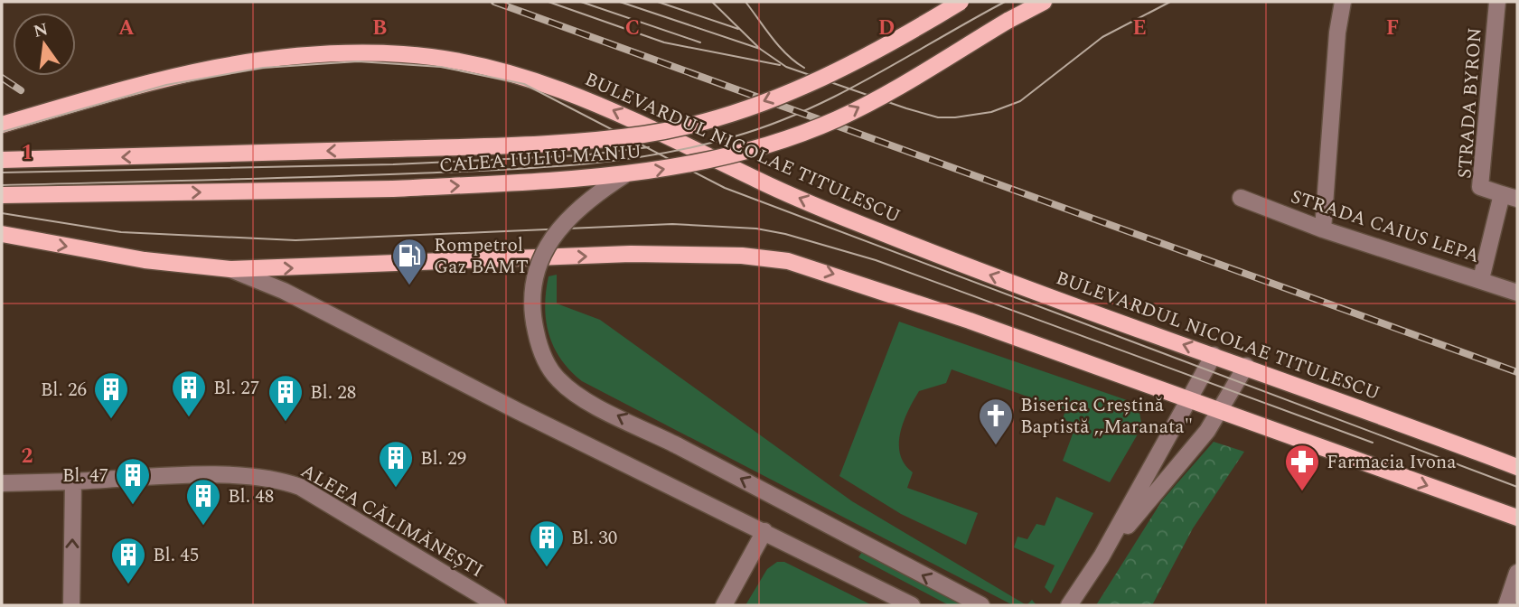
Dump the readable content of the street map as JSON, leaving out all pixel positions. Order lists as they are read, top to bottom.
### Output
{
  "streets": {
    "main road": ["BULEVARDUL NICOLAE TITULESCU", "CALEA IULIU MANIU"],
    "street": ["STRADA BYRON", "STRADA CAIUS LEPA", "ALEEA CĂLIMĂNEȘTI"]
  },
  "places": {
    "fuel station": ["Rompetrol Gaz BAMT"],
    "building": [
      "Bl. 27",
      "Bl. 26",
      "Bl. 28",
      "Bl. 29",
      "Bl. 47",
      "Bl. 48",
      "Bl. 30",
      "Bl. 45"
    ],
    "church": ["Biserica Creștină Baptistă ,,Maranata\""],
    "pharmacy": ["Farmacia Ivona"]
  },
  "north": "top",
  "grid": {
    "columns": [
      "A",
      "B",
      "C",
      "D",
      "E",
      "F"
    ],
    "rows": ["1", "2"]
  }
}
